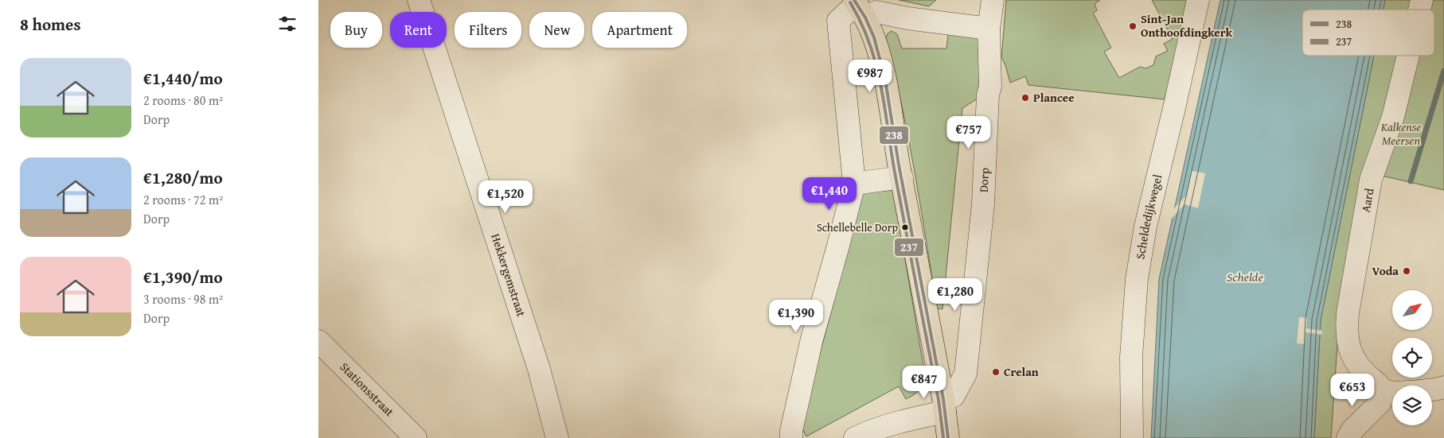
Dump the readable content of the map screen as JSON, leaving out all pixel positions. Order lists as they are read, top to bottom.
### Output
{
  "streets": {
    "street": [
      "Dorp",
      "Aard",
      "Scheldedijkwegel",
      "Hekkergemstraat",
      "Stationsstraat"
    ]
  },
  "water": ["Schelde"],
  "parks": ["Kalkense Meersen"],
  "places": [
    "Sint-Jan Onthoofdingkerk",
    "Plancee",
    "Schellebelle Dorp",
    "Voda",
    "Crelan"
  ],
  "lines": ["transit line 238", "transit line 237"],
  "legend": ["238", "237"],
  "north": "top right",
  "page": {
    "heading": "8 homes",
    "chip": [
      "Buy",
      "Rent",
      "Filters",
      "New",
      "Apartment"
    ],
    "list": [
      {
        "name": "€1,440/mo",
        "note": "2 rooms · 80 m² · Dorp"
      },
      {
        "name": "€1,280/mo",
        "note": "2 rooms · 72 m² · Dorp"
      },
      {
        "name": "€1,390/mo",
        "note": "3 rooms · 98 m² · Dorp"
      }
    ],
    "price": [
      "€987",
      "€757",
      "€1,440",
      "€1,520",
      "€1,280",
      "€1,390",
      "€847",
      "€653"
    ]
  }
}
